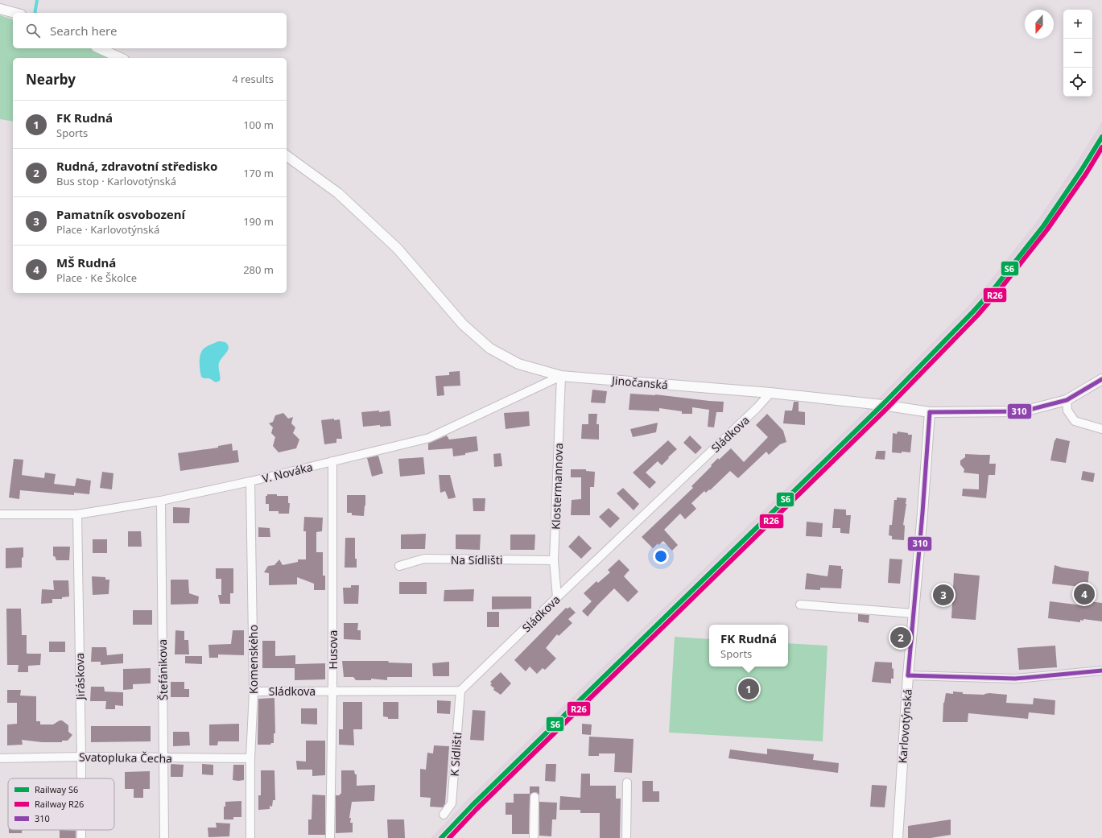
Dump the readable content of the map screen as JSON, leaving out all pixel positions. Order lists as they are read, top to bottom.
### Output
{
  "streets": {
    "street": [
      "Jinočanská",
      "Sládkova",
      "V. Nováka",
      "Klostermannova",
      "Na Sídlišti",
      "Husova",
      "Komenského",
      "Štefánikova",
      "Jiráskova",
      "Karlovotýnská",
      "K Sídlišti",
      "Svatopluka Čecha"
    ]
  },
  "crossings": [
    ["Jinočanská", "Sládkova"],
    ["Jinočanská", "V. Nováka"],
    ["Jinočanská", "Klostermannova"],
    ["Jinočanská", "Karlovotýnská"],
    ["Sládkova", "Klostermannova"],
    ["Sládkova", "Husova"],
    ["Sládkova", "Komenského"],
    ["Sládkova", "K Sídlišti"],
    ["V. Nováka", "Klostermannova"],
    ["V. Nováka", "Husova"],
    ["V. Nováka", "Komenského"],
    ["V. Nováka", "Štefánikova"],
    ["V. Nováka", "Jiráskova"],
    ["Klostermannova", "Na Sídlišti"],
    ["Komenského", "Svatopluka Čecha"],
    ["Štefánikova", "Svatopluka Čecha"],
    ["Jiráskova", "Svatopluka Čecha"]
  ],
  "lines": ["rail line S6", "rail line R26", "transit line 310"],
  "legend": ["Railway S6", "Railway R26", "310"],
  "north": "bottom",
  "page": {
    "map_buttons": ["+", "−"],
    "search": "Search here",
    "heading": ["Nearby", "4 results"],
    "list": [
      {
        "mark": "1",
        "name": "FK Rudná",
        "note": "Sports",
        "value": "100 m"
      },
      {
        "mark": "2",
        "name": "Rudná, zdravotní středisko",
        "note": "Bus stop · Karlovotýnská",
        "value": "170 m"
      },
      {
        "mark": "3",
        "name": "Pamatník osvobození",
        "note": "Place · Karlovotýnská",
        "value": "190 m"
      },
      {
        "mark": "4",
        "name": "MŠ Rudná",
        "note": "Place · Ke Školce",
        "value": "280 m"
      }
    ],
    "pins": [
      "4",
      "3",
      "2",
      "1"
    ],
    "popup": ["FK Rudná", "Sports"]
  }
}
